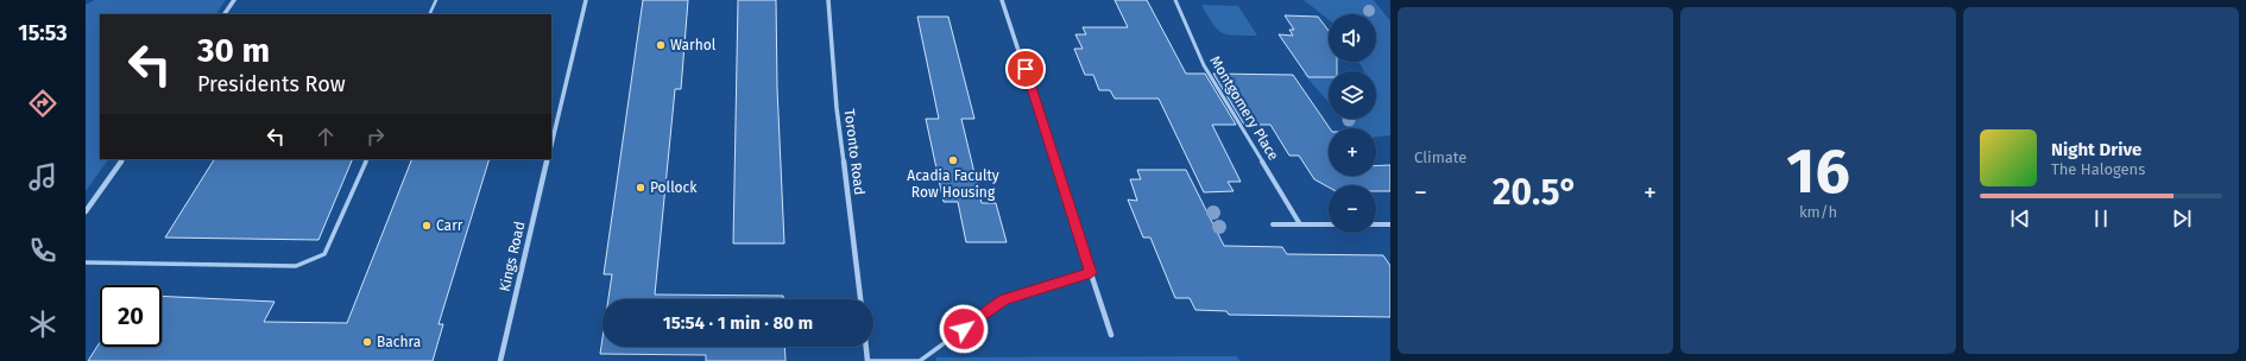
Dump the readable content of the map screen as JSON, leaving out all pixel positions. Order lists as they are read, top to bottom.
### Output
{
  "streets": {
    "street": ["Montgomery Place", "Toronto Road", "Kings Road"]
  },
  "places": [
    "Warhol",
    "Acadia Faculty Row Housing",
    "Pollock",
    "Carr",
    "Bachra"
  ],
  "page": {
    "tabs": "15:53",
    "tile": [
      "Climate",
      ["16", "km/h"]
    ],
    "map_buttons": ["+", "−"],
    "turn": ["30 m", "Presidents Row"],
    "song": ["Night Drive", "The Halogens"],
    "heat": ["−", "20.5°", "+"],
    "limit": "20",
    "trip": "15:54 · 1 min · 80 m"
  }
}
